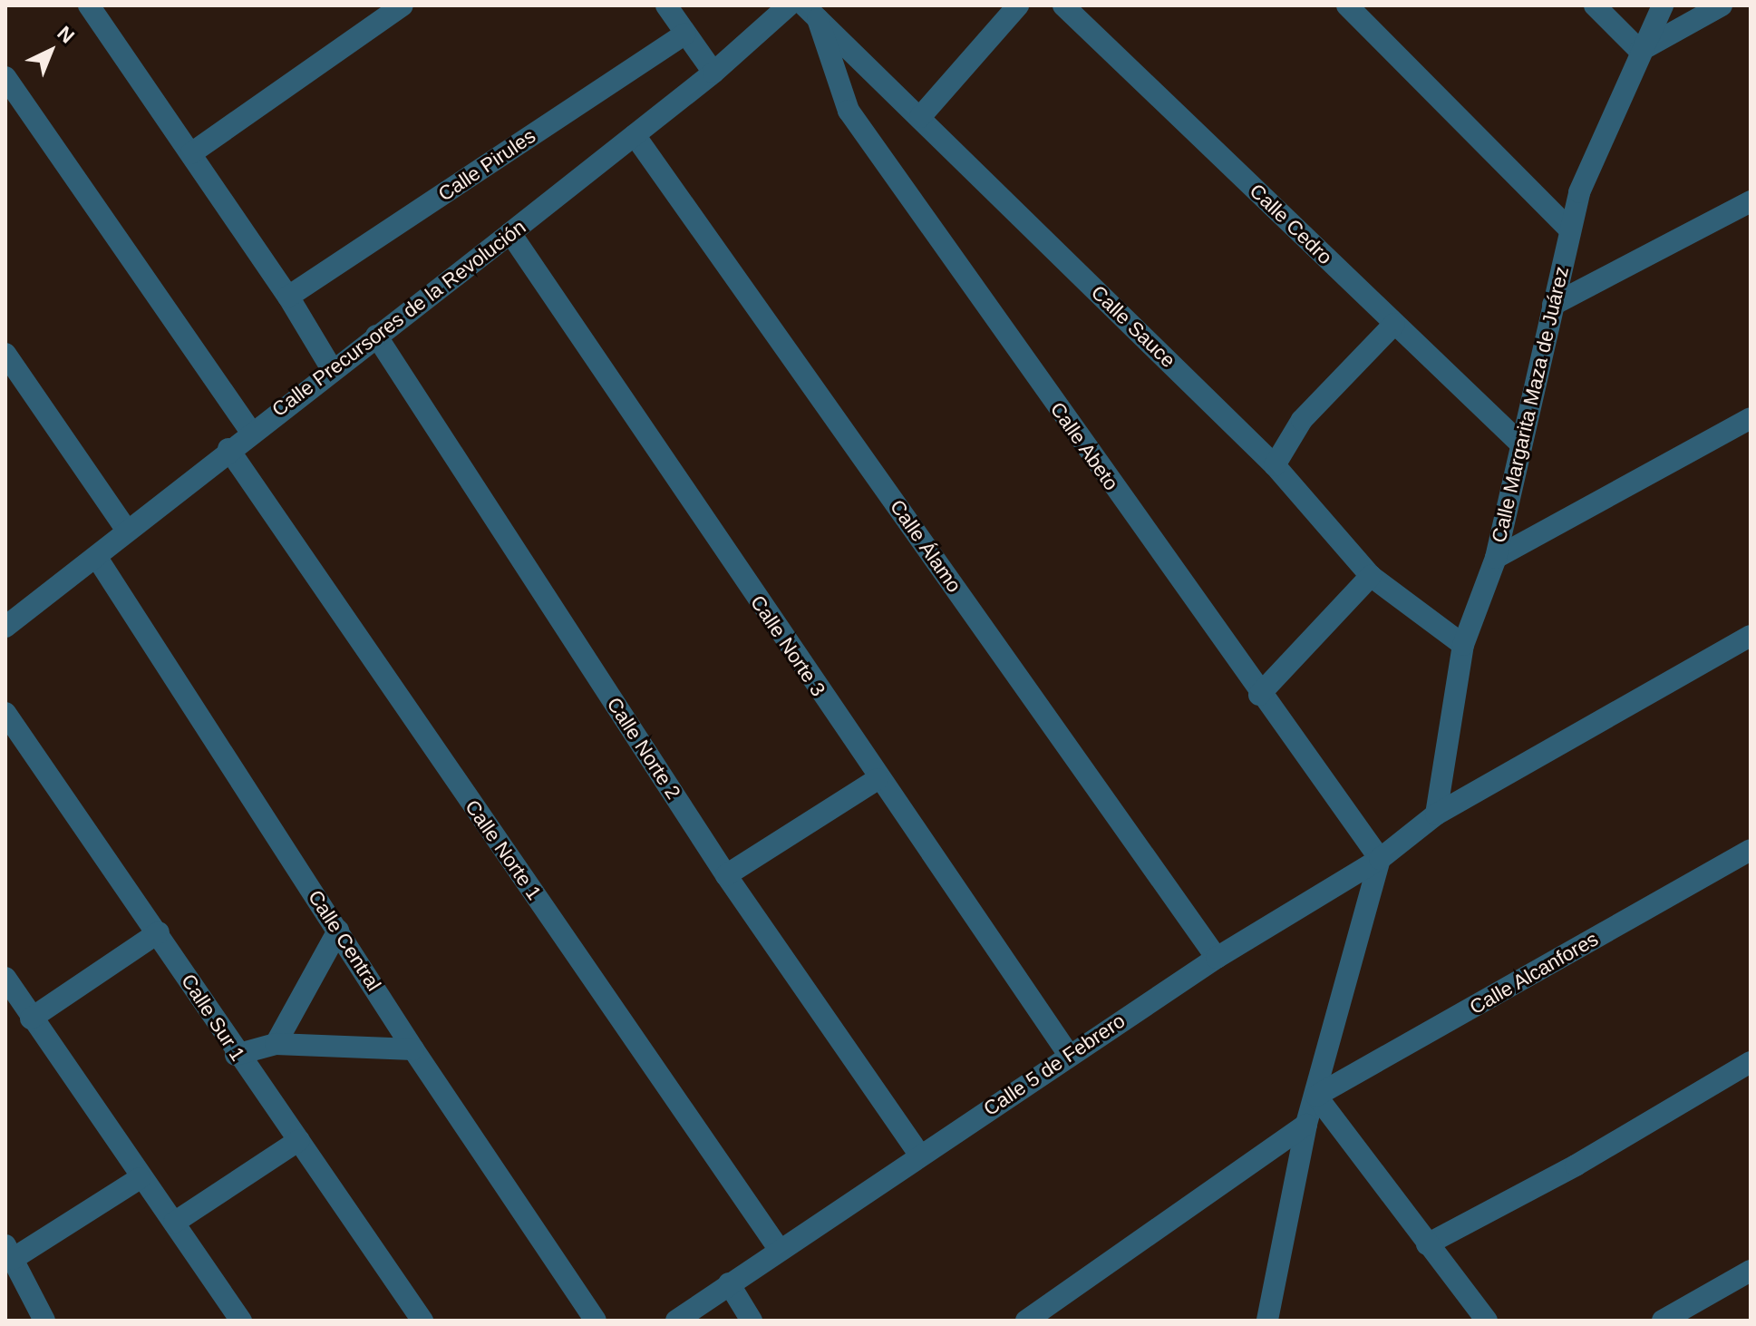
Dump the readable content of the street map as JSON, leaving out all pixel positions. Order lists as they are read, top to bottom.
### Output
{
  "streets": {
    "street": [
      "Calle Pirules",
      "Calle Cedro",
      "Calle Precursores de la Revolución",
      "Calle Sauce",
      "Calle Margarita Maza de Juárez",
      "Calle Abeto",
      "Calle Álamo",
      "Calle Norte 3",
      "Calle Norte 2",
      "Calle Norte 1",
      "Calle Central",
      "Calle Alcanfores",
      "Calle Sur 1",
      "Calle 5 de Febrero"
    ]
  },
  "crossings": [
    ["Calle Cedro", "Calle Margarita Maza de Juárez"],
    ["Calle Precursores de la Revolución", "Calle Álamo"],
    ["Calle Precursores de la Revolución", "Calle Norte 3"],
    ["Calle Precursores de la Revolución", "Calle Norte 2"],
    ["Calle Precursores de la Revolución", "Calle Norte 1"],
    ["Calle Precursores de la Revolución", "Calle Central"],
    ["Calle Sauce", "Calle Margarita Maza de Juárez"],
    ["Calle Sauce", "Calle Abeto"],
    ["Calle Margarita Maza de Juárez", "Calle 5 de Febrero"],
    ["Calle Abeto", "Calle 5 de Febrero"],
    ["Calle Álamo", "Calle 5 de Febrero"],
    ["Calle Norte 3", "Calle 5 de Febrero"],
    ["Calle Norte 2", "Calle 5 de Febrero"],
    ["Calle Norte 1", "Calle 5 de Febrero"]
  ],
  "north": "top right"
}
